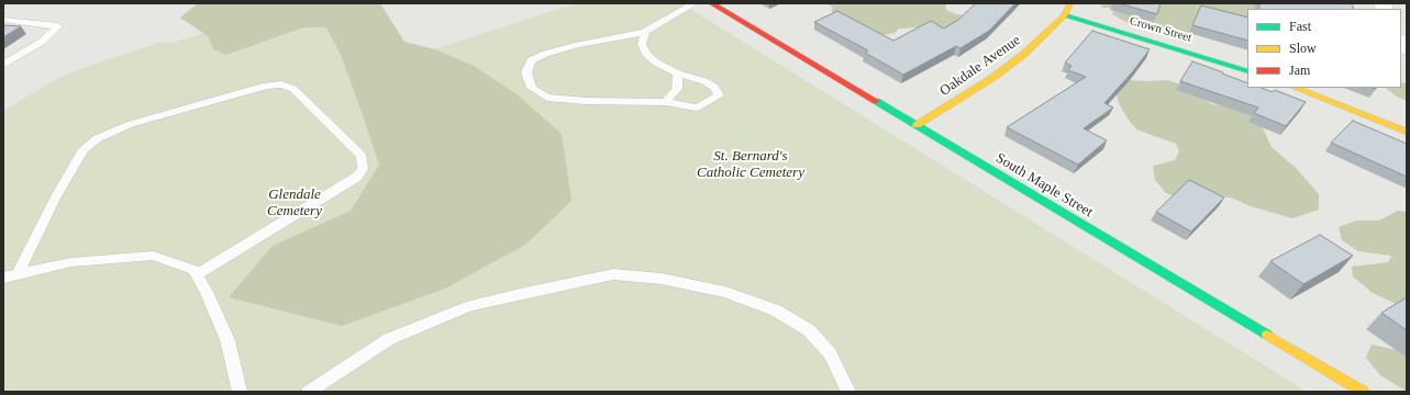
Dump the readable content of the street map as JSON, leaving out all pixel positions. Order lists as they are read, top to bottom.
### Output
{
  "streets": {
    "main road": ["Crown Street", "Oakdale Avenue", "South Maple Street"]
  },
  "crossings": [
    ["Crown Street", "Oakdale Avenue"],
    ["Oakdale Avenue", "South Maple Street"]
  ],
  "parks": ["St. Bernard's Catholic Cemetery", "Glendale Cemetery"],
  "legend": ["Fast", "Slow", "Jam"]
}
